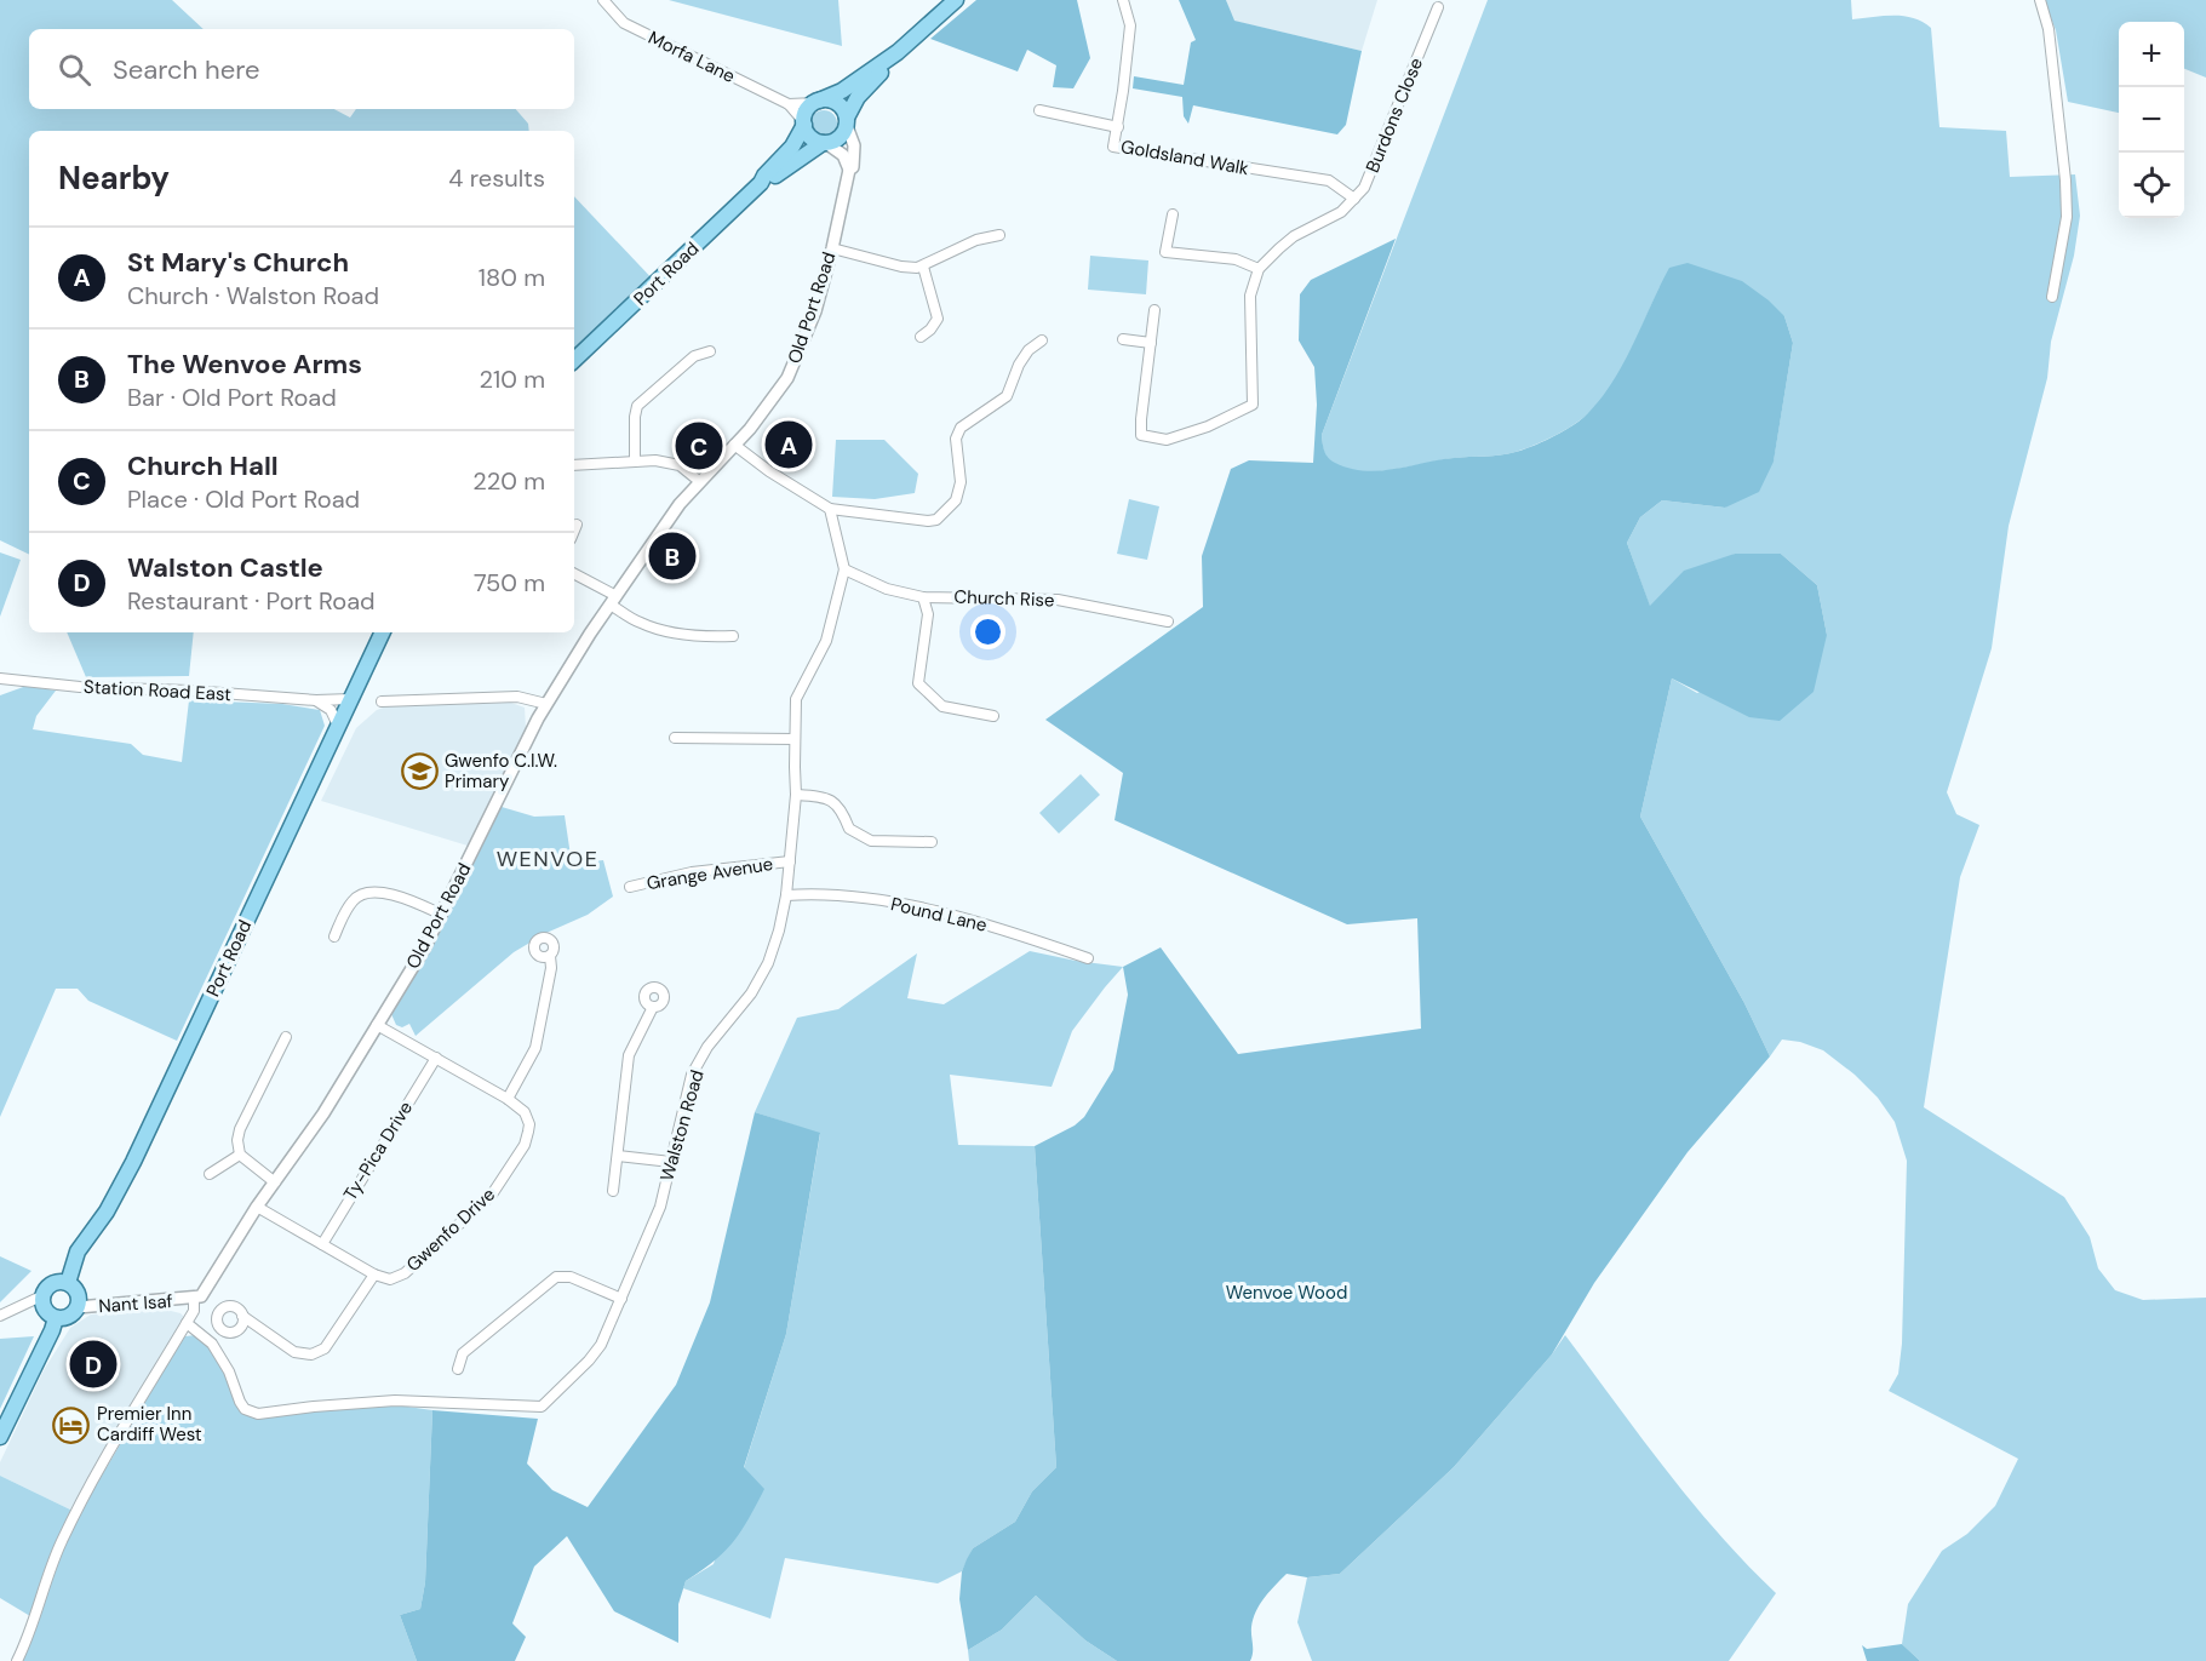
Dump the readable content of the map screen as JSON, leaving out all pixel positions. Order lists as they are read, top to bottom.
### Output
{
  "streets": {
    "main road": ["Port Road"],
    "street": [
      "Morfa Lane",
      "Burdons Close",
      "Goldsland Walk",
      "Old Port Road",
      "Church Rise",
      "Station Road East",
      "Grange Avenue",
      "Pound Lane",
      "Walston Road",
      "Ty-Pica Drive",
      "Gwenfo Drive",
      "Nant Isaf"
    ]
  },
  "crossings": [
    ["Morfa Lane", "Port Road"],
    ["Morfa Lane", "Old Port Road"],
    ["Burdons Close", "Goldsland Walk"],
    ["Port Road", "Old Port Road"],
    ["Port Road", "Station Road East"],
    ["Port Road", "Nant Isaf"],
    ["Old Port Road", "Walston Road"],
    ["Old Port Road", "Gwenfo Drive"],
    ["Old Port Road", "Nant Isaf"],
    ["Church Rise", "Walston Road"],
    ["Grange Avenue", "Walston Road"],
    ["Pound Lane", "Walston Road"],
    ["Ty-Pica Drive", "Gwenfo Drive"]
  ],
  "districts": ["WENVOE"],
  "parks": ["Wenvoe Wood"],
  "places": {
    "school or university": ["Gwenfo C.I.W. Primary"],
    "hotel": ["Premier Inn Cardiff West"]
  },
  "page": {
    "map_buttons": ["+", "−"],
    "search": "Search here",
    "heading": ["Nearby", "4 results"],
    "list": [
      {
        "mark": "A",
        "name": "St Mary's Church",
        "note": "Church · Walston Road",
        "value": "180 m"
      },
      {
        "mark": "B",
        "name": "The Wenvoe Arms",
        "note": "Bar · Old Port Road",
        "value": "210 m"
      },
      {
        "mark": "C",
        "name": "Church Hall",
        "note": "Place · Old Port Road",
        "value": "220 m"
      },
      {
        "mark": "D",
        "name": "Walston Castle",
        "note": "Restaurant · Port Road",
        "value": "750 m"
      }
    ],
    "pins": [
      "A",
      "C",
      "B",
      "D"
    ]
  }
}
